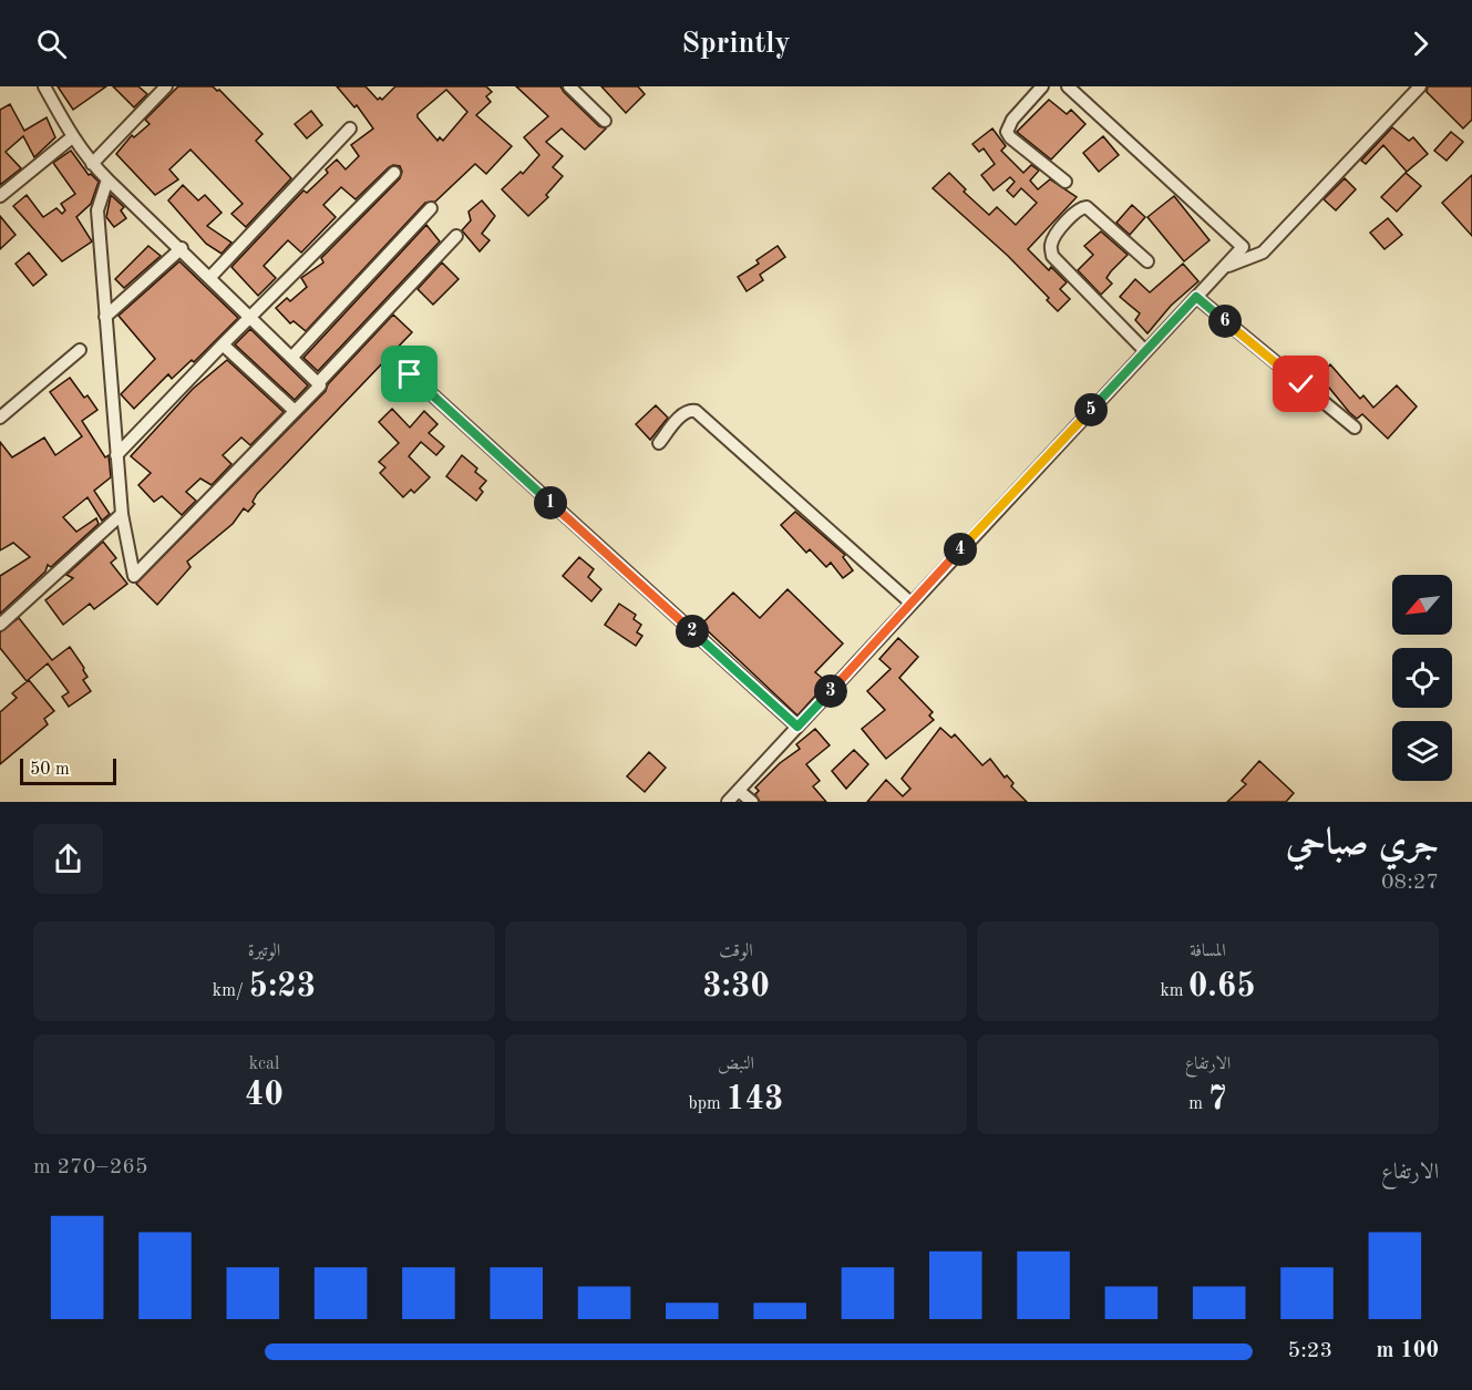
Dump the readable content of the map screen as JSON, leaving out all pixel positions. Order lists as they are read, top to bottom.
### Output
{
  "scale_bar": "50 m",
  "north": "bottom left",
  "page": {
    "header": "Sprintly",
    "pins": [
      "6",
      "5",
      "1",
      "4",
      "2",
      "3"
    ],
    "scale": "50 m",
    "heading": ["جري صباحي", "08:27"],
    "stats": [
      ["المسافة", "0.65 km"],
      ["الوقت", "3:30"],
      ["الوتيرة", "5:23 /km"],
      ["الارتفاع", "7 m"],
      ["النبض", "143 bpm"],
      ["kcal", "40"]
    ],
    "chart": ["الارتفاع", "265–270 m"],
    "list": [
      {
        "name": "100 m",
        "note": "5:23"
      }
    ]
  }
}
